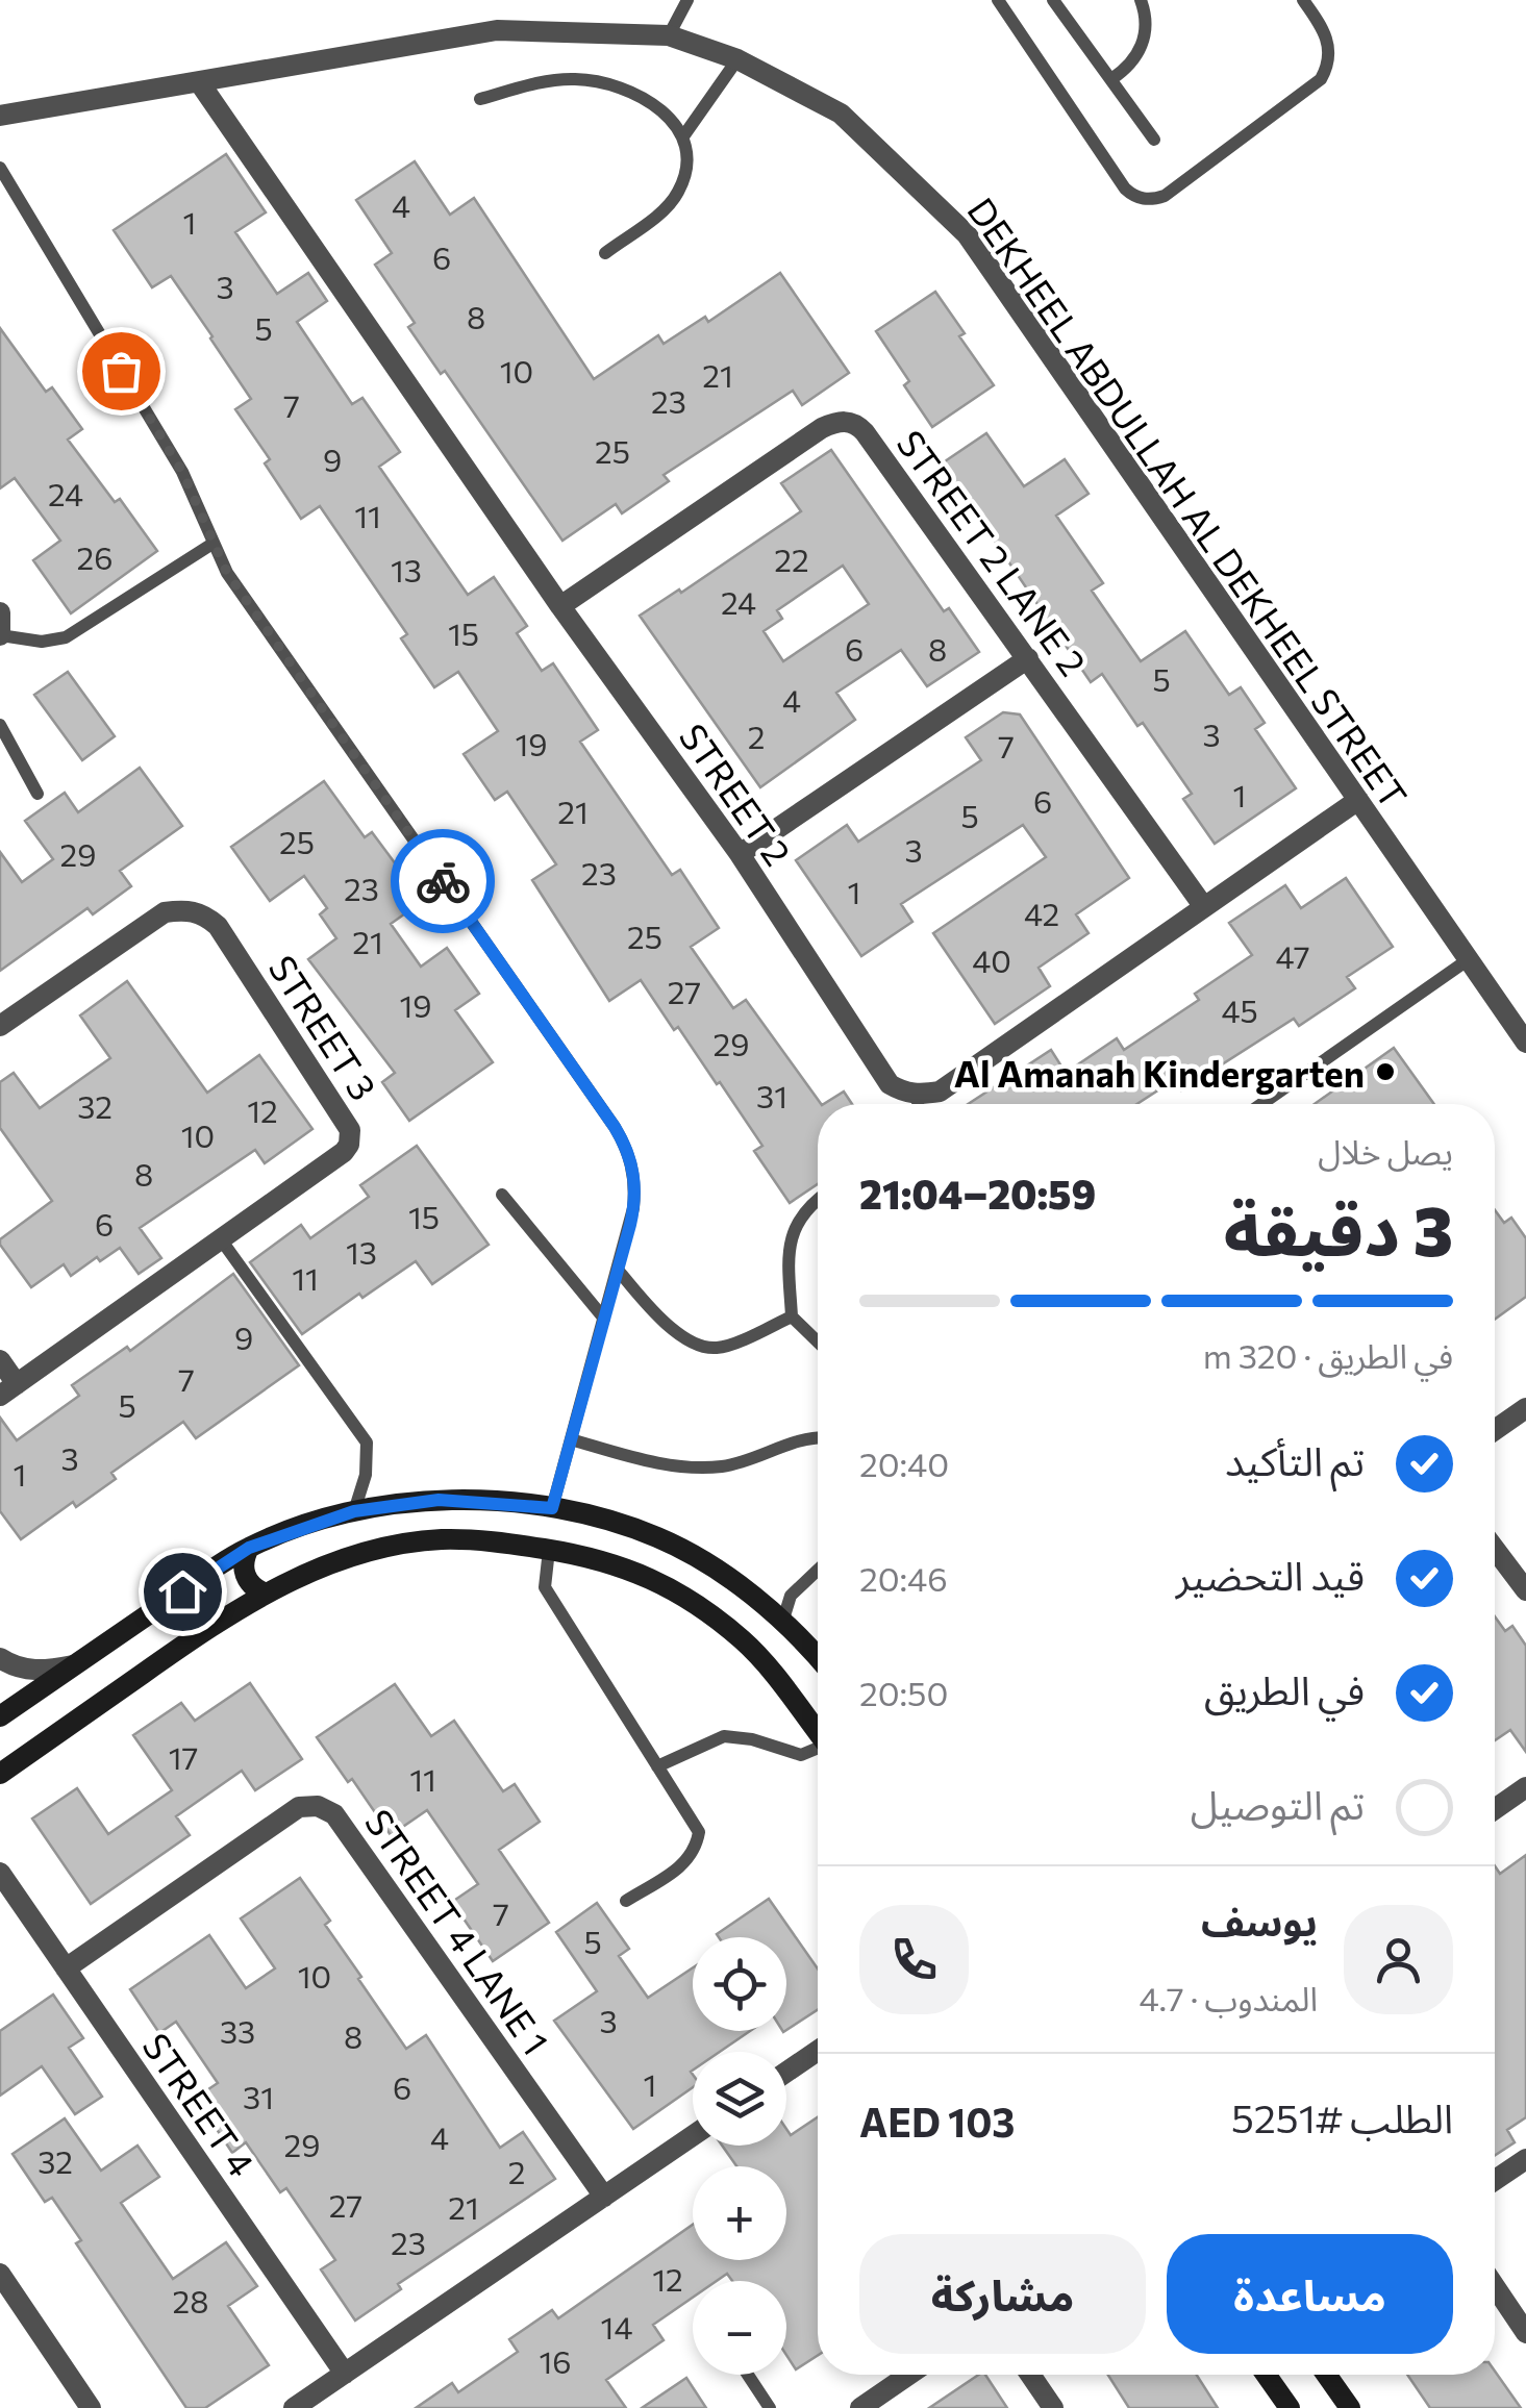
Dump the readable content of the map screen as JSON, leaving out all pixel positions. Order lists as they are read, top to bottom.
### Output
{
  "streets": {
    "street": [
      "DEKHEEL ABDULLAH AL DEKHEEL STREET",
      "STREET 2 LANE 2",
      "STREET 2",
      "STREET 3",
      "STREET 4 LANE 1",
      "STREET 4"
    ]
  },
  "crossings": [
    ["DEKHEEL ABDULLAH AL DEKHEEL STREET", "STREET 2"],
    ["STREET 2 LANE 2", "STREET 2"],
    ["STREET 4 LANE 1", "STREET 4"]
  ],
  "places": ["Al Amanah Kindergarten"],
  "house_numbers": [
    "4",
    "1",
    "6",
    "3",
    "8",
    "5",
    "10",
    "21",
    "23",
    "7",
    "25",
    "9",
    "24",
    "11",
    "26",
    "22",
    "13",
    "24",
    "15",
    "6",
    "8",
    "5",
    "4",
    "3",
    "2",
    "19",
    "7",
    "1",
    "6",
    "21",
    "5",
    "25",
    "3",
    "29",
    "23",
    "23",
    "1",
    "42",
    "25",
    "21",
    "47",
    "40",
    "27",
    "19",
    "45",
    "29",
    "31",
    "32",
    "12",
    "10",
    "8",
    "15",
    "6",
    "13",
    "11",
    "9",
    "7",
    "5",
    "3",
    "1",
    "17",
    "11",
    "7",
    "5",
    "10",
    "3",
    "33",
    "8",
    "1",
    "6",
    "31",
    "4",
    "29",
    "32",
    "2",
    "27",
    "21",
    "23",
    "12",
    "28",
    "14",
    "16"
  ],
  "page": {
    "heading": ["3 دقيقة", "يصل خلال", "20:59–21:04"],
    "panel": [
      "يوسف",
      "المندوب · 4.7",
      "الطلب #5251",
      "AED 103"
    ],
    "bar": "في الطريق · 320 m",
    "list": [
      ["تم التأكيد", "20:40"],
      ["قيد التحضير", "20:46"],
      ["في الطريق", "20:50"],
      "تم التوصيل"
    ],
    "map_buttons": ["+", "−"],
    "buttons": ["مساعدة", "مشاركة"]
  }
}
